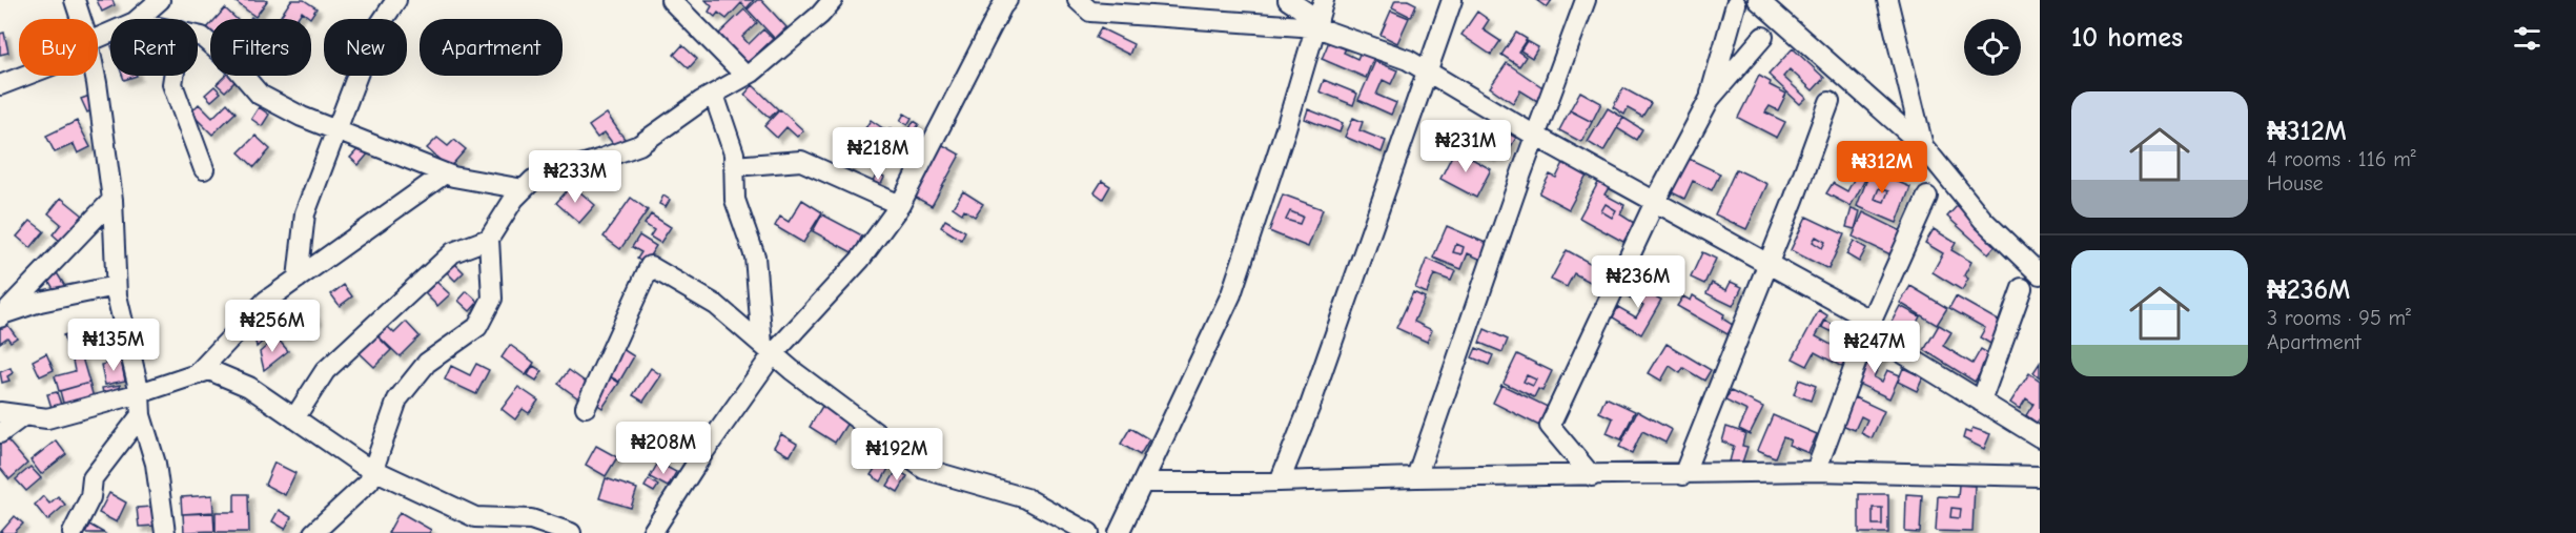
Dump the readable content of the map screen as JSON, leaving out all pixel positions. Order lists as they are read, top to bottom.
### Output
{
  "page": {
    "heading": "10 homes",
    "chip": [
      "Buy",
      "Rent",
      "Filters",
      "New",
      "Apartment"
    ],
    "list": [
      {
        "name": "₦312M",
        "note": "4 rooms · 116 m² · House"
      },
      {
        "name": "₦236M",
        "note": "3 rooms · 95 m² · Apartment"
      }
    ],
    "price": [
      "₦231M",
      "₦218M",
      "₦312M",
      "₦233M",
      "₦236M",
      "₦256M",
      "₦135M",
      "₦247M",
      "₦208M",
      "₦192M"
    ]
  }
}
